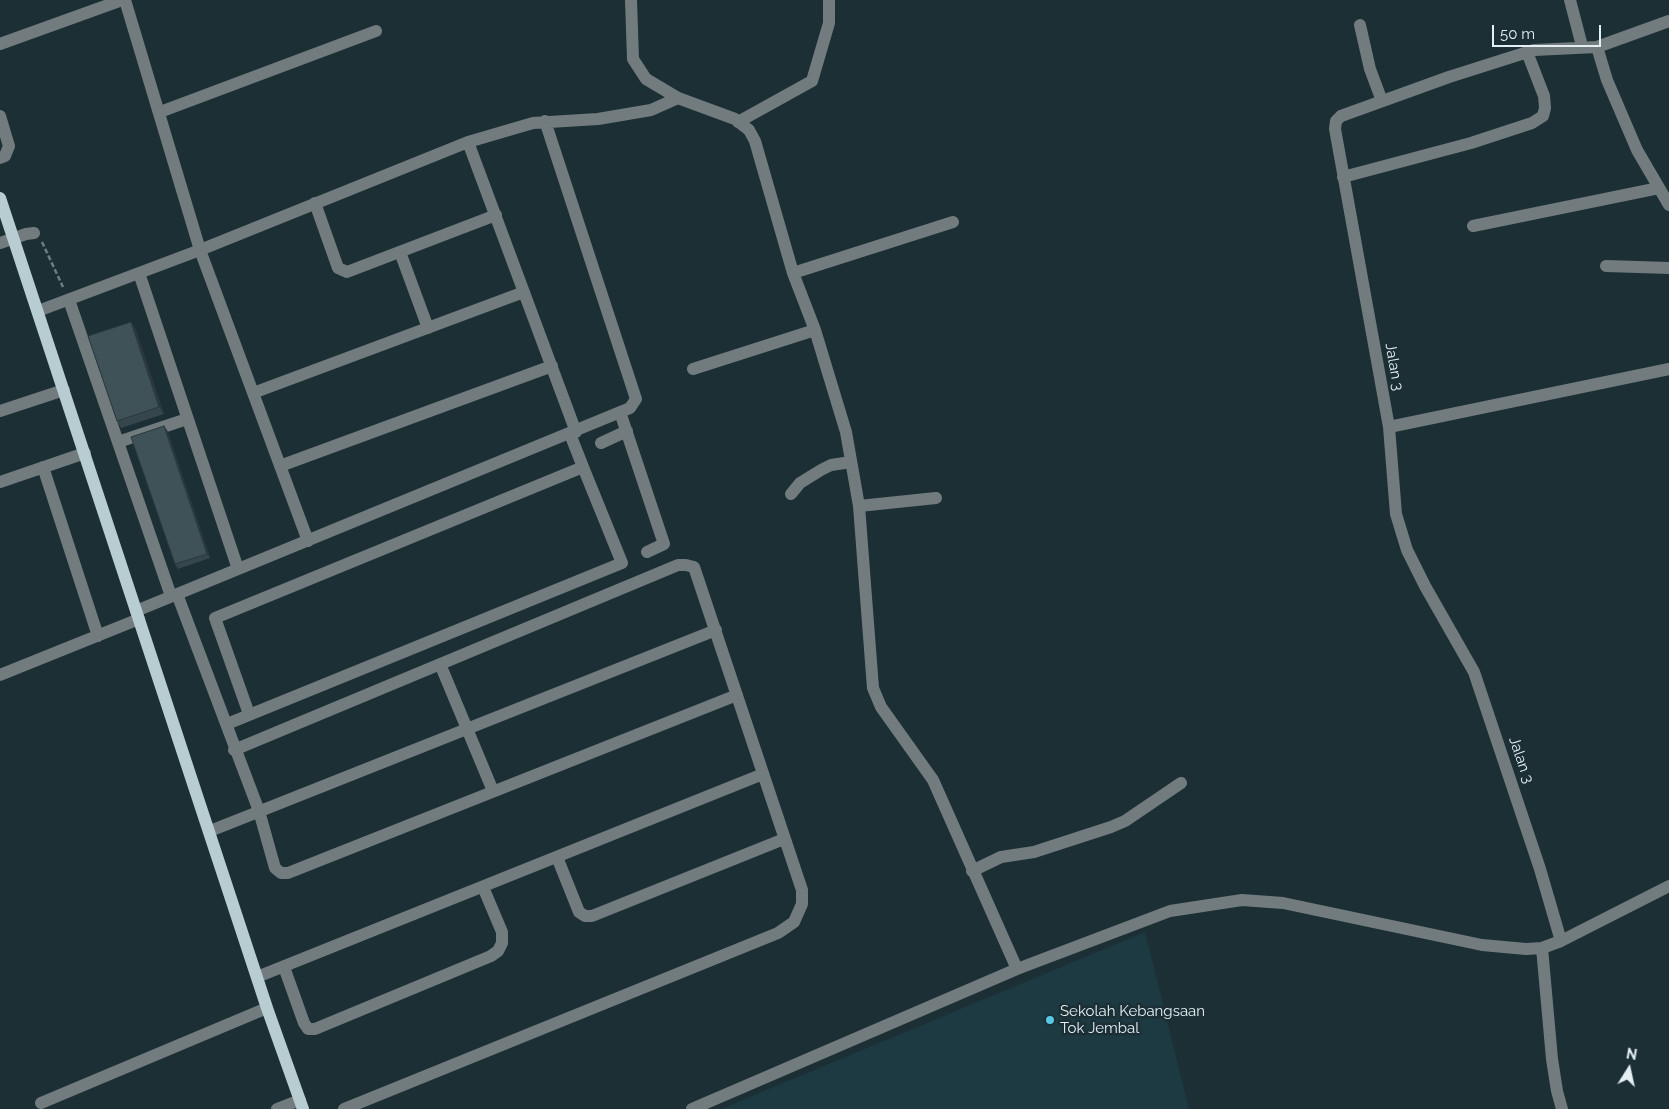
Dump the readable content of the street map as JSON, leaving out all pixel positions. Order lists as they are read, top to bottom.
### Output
{
  "streets": {
    "street": ["Jalan 3"]
  },
  "places": ["Sekolah Kebangsaan Tok Jembal"],
  "scale_bar": "50 m",
  "north": "top"
}
